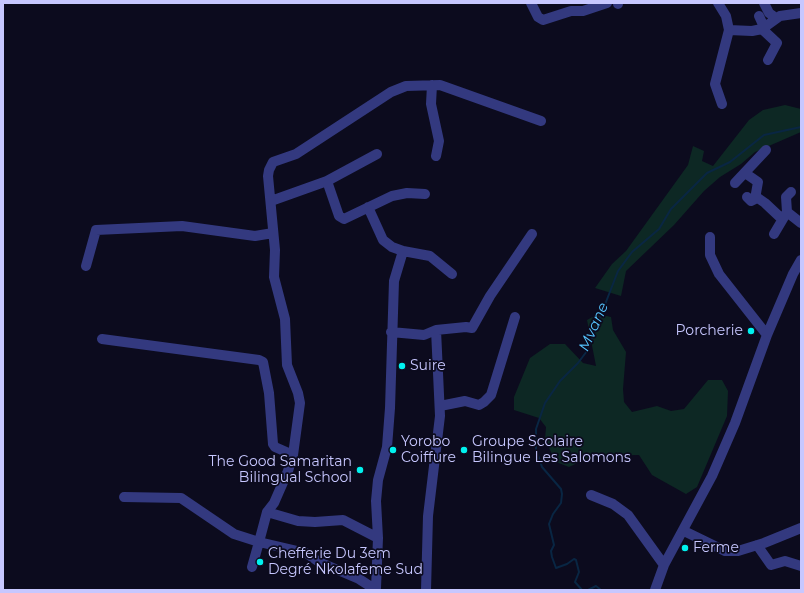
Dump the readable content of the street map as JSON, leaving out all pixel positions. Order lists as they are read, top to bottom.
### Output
{
  "water": ["Mvane"],
  "places": [
    "Porcherie",
    "Suire",
    "Yorobo Coiffure",
    "Groupe Scolaire Bilingue Les Salomons",
    "The Good Samaritan Bilingual School",
    "Ferme",
    "Chefferie Du 3em Degré Nkolafeme Sud"
  ]
}
